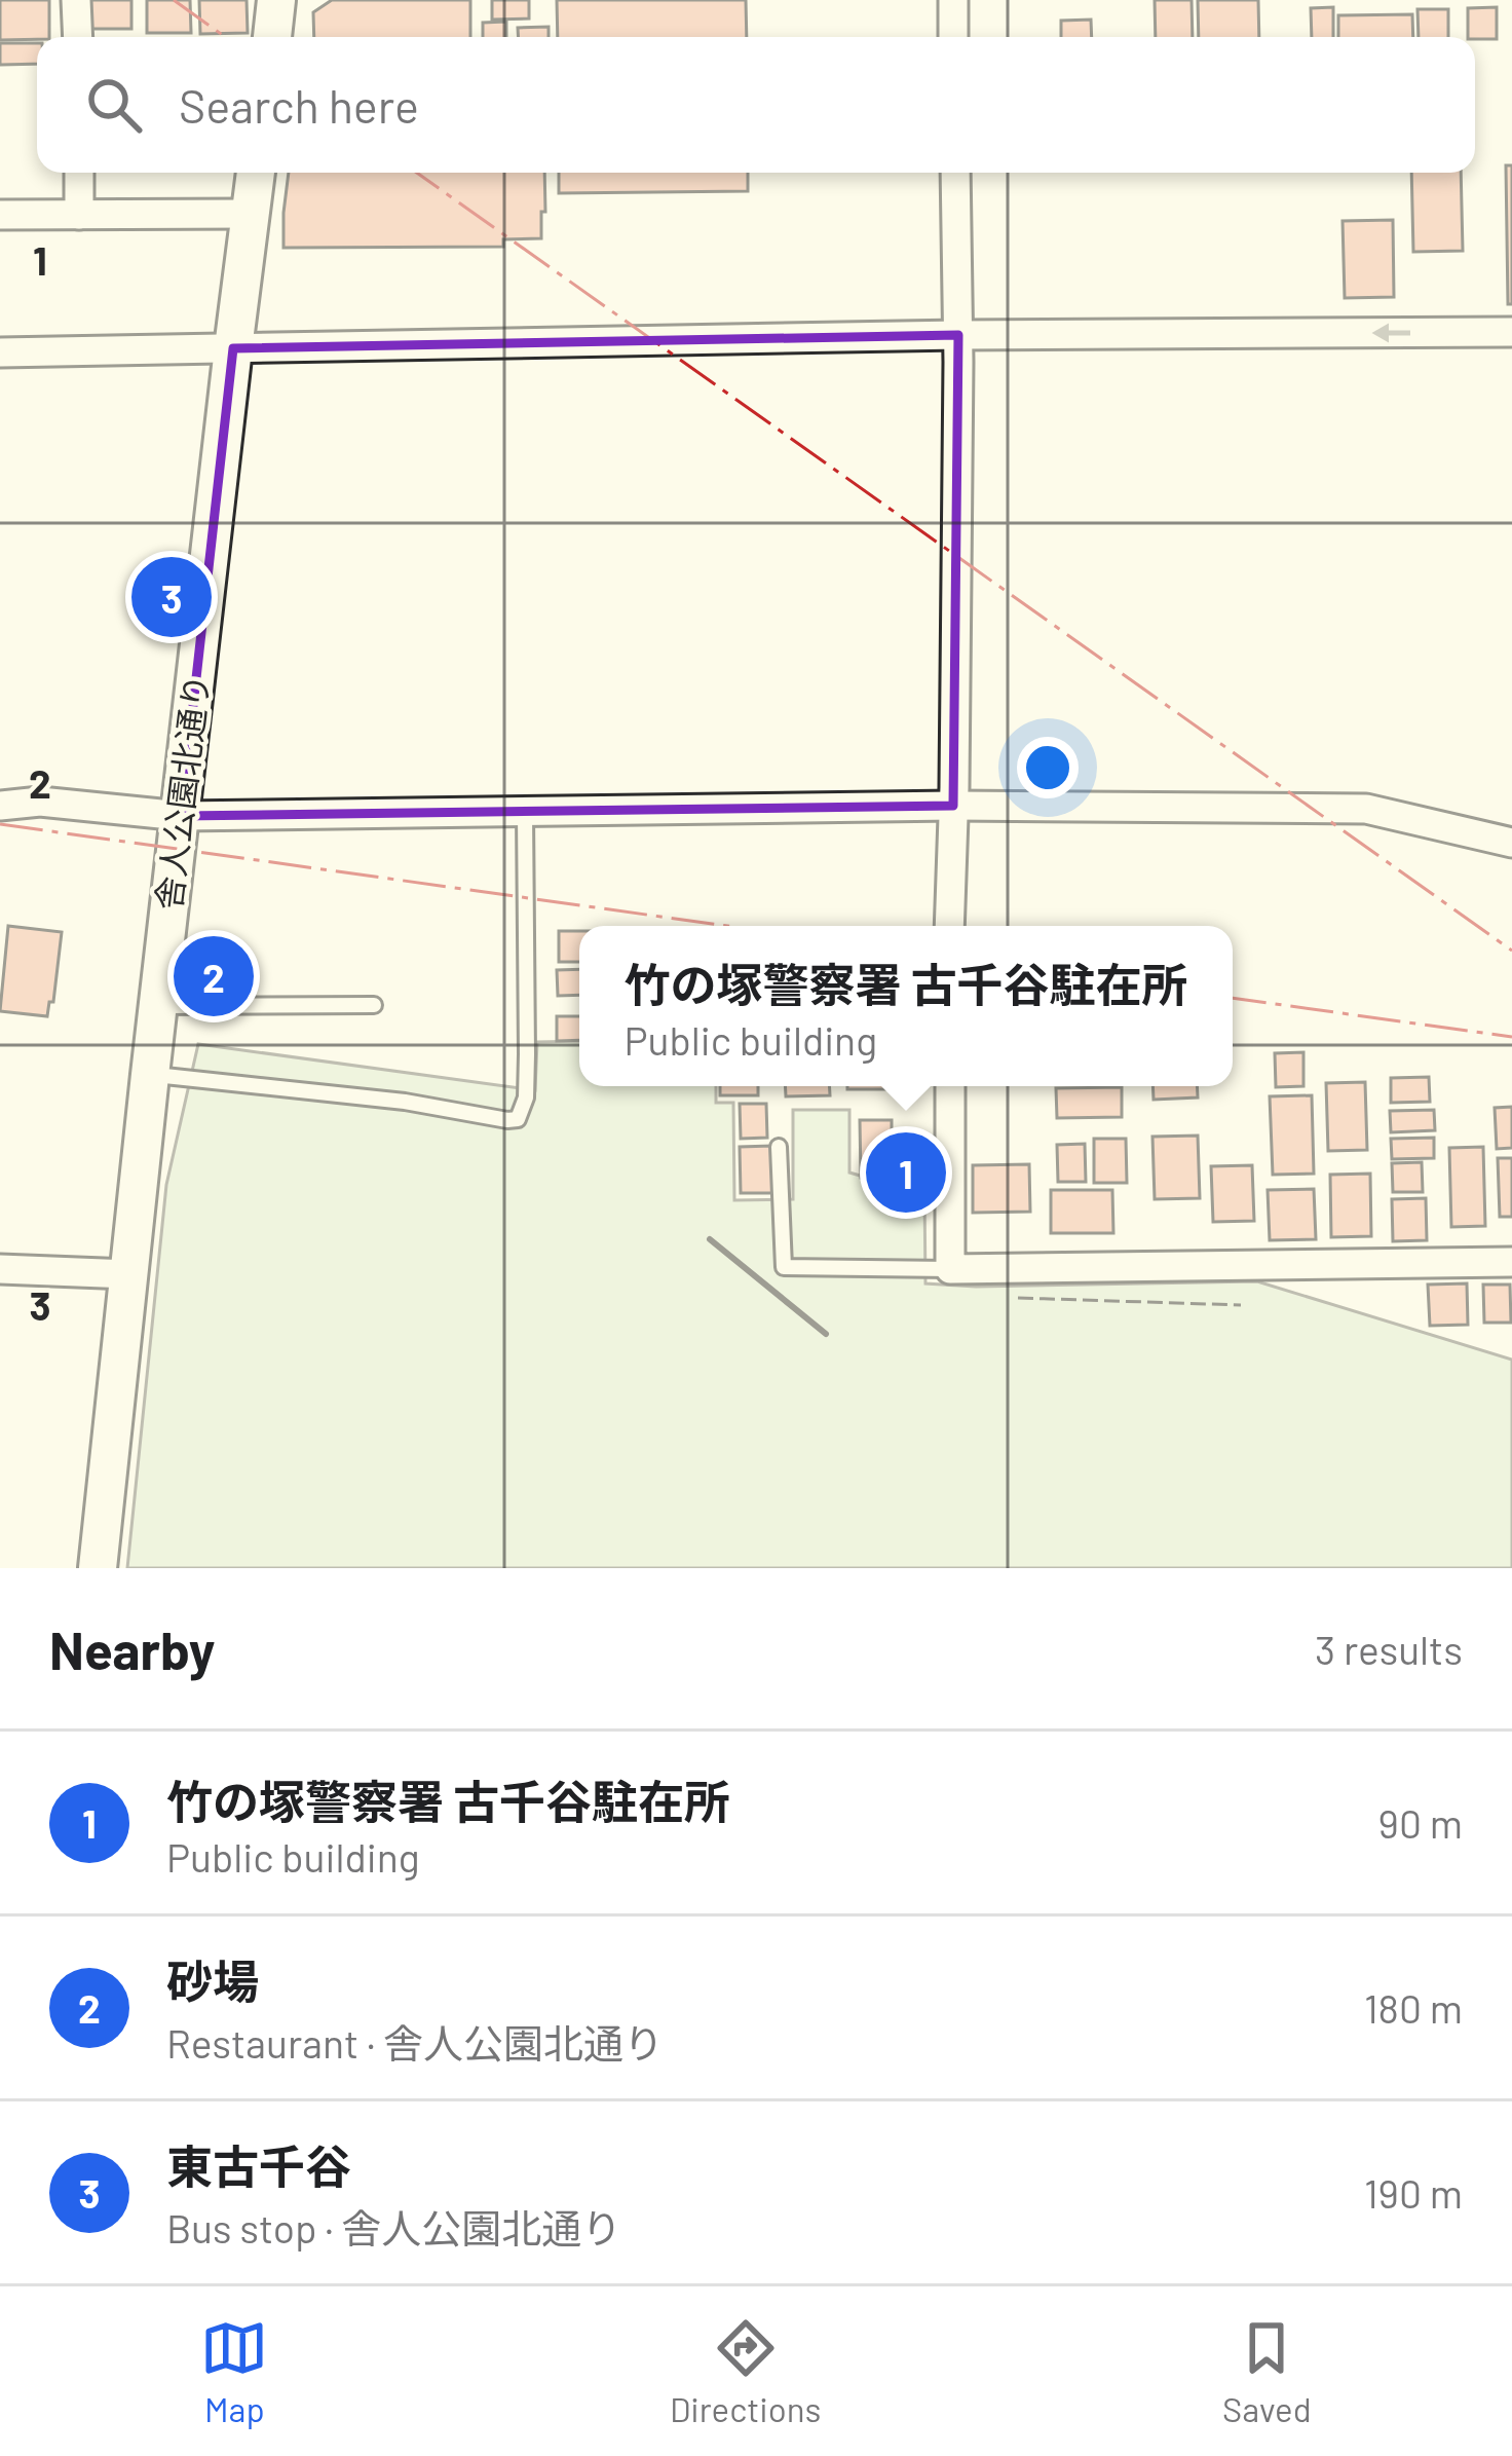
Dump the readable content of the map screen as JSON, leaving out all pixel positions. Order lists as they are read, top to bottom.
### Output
{
  "streets": {
    "street": ["舎人公園北通り"]
  },
  "page": {
    "search": "Search here",
    "pins": ["3", "2", "1"],
    "popup": ["竹の塚警察署 古千谷駐在所", "Public building"],
    "heading": ["Nearby", "3 results"],
    "list": [
      {
        "mark": "1",
        "name": "竹の塚警察署 古千谷駐在所",
        "note": "Public building",
        "value": "90 m"
      },
      {
        "mark": "2",
        "name": "砂場",
        "note": "Restaurant · 舎人公園北通り",
        "value": "180 m"
      },
      {
        "mark": "3",
        "name": "東古千谷",
        "note": "Bus stop · 舎人公園北通り",
        "value": "190 m"
      }
    ],
    "nav": ["Map", "Directions", "Saved"]
  },
  "grid": {
    "rows": ["1", "2", "3"]
  }
}
